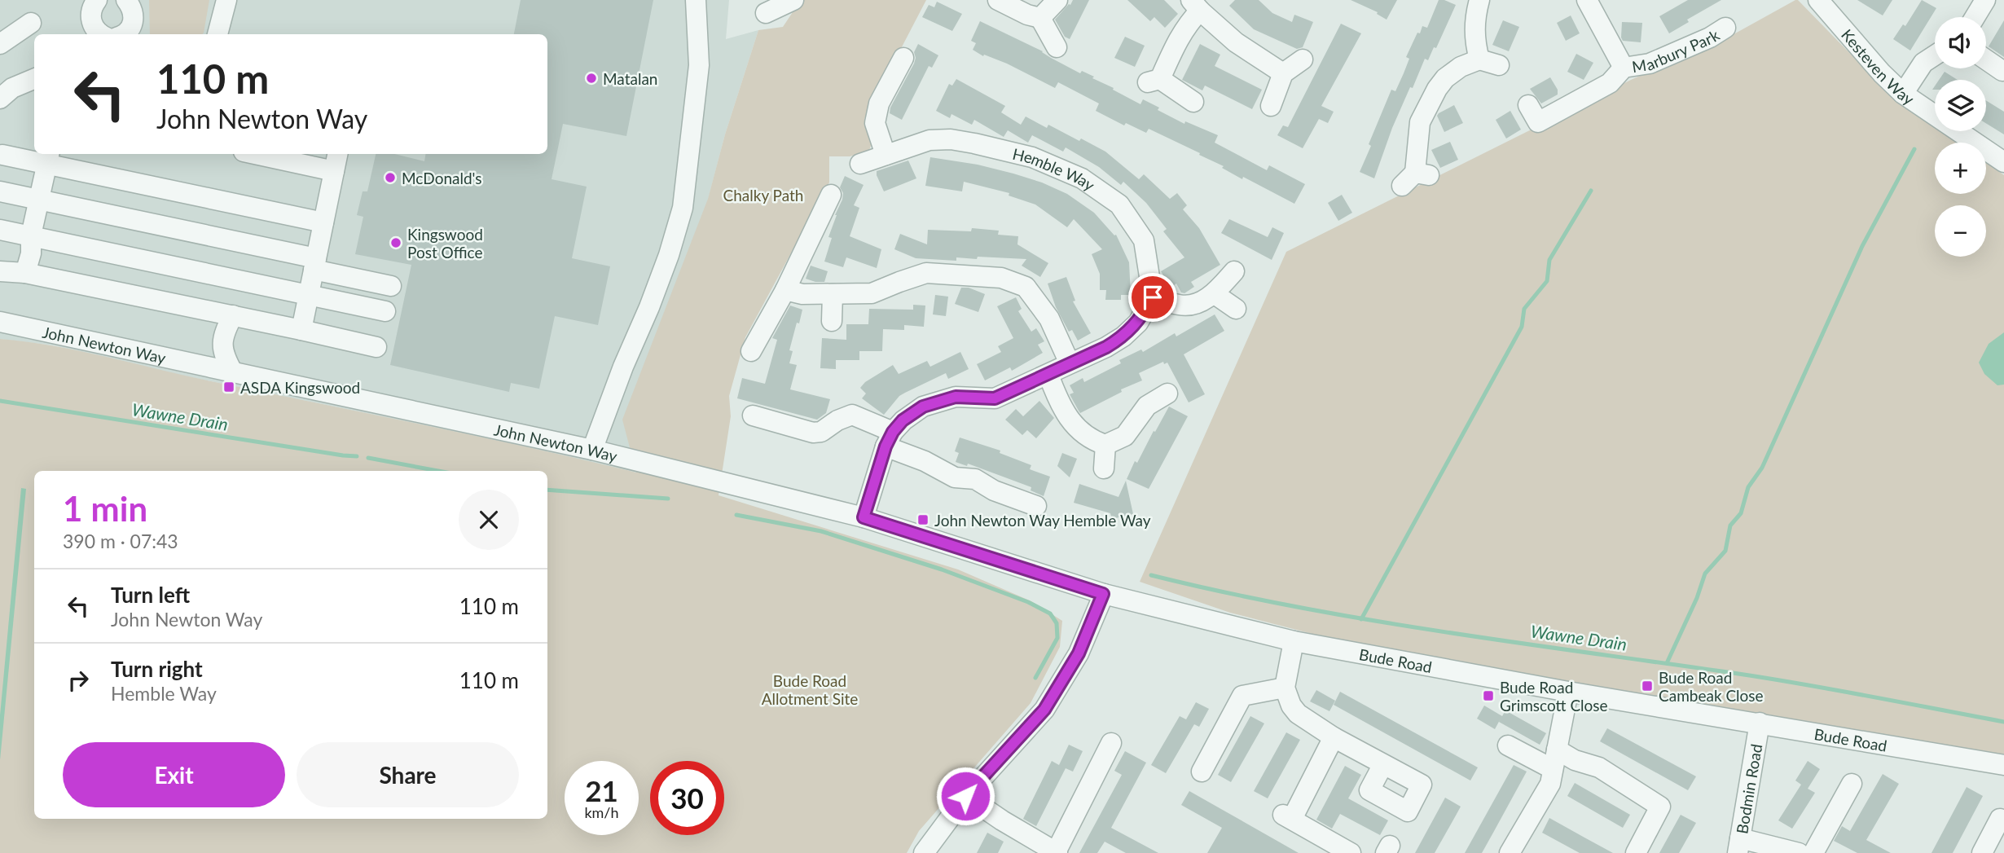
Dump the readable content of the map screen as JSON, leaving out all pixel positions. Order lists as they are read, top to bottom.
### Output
{
  "streets": {
    "street": [
      "Marbury Park",
      "Kesteven Way",
      "Hemble Way",
      "John Newton Way",
      "Bude Road",
      "Bodmin Road"
    ]
  },
  "crossings": [
    ["John Newton Way", "Bude Road"],
    ["Bude Road", "Bodmin Road"]
  ],
  "water": ["Wawne Drain"],
  "parks": ["Chalky Path", "Bude Road Allotment Site"],
  "places": {
    "other": ["Matalan", "McDonald's", "Kingswood Post Office"],
    "transit": [
      "ASDA Kingswood",
      "John Newton Way Hemble Way",
      "Bude Road Cambeak Close",
      "Bude Road Grimscott Close"
    ]
  },
  "page": {
    "map_buttons": ["+", "−"],
    "turn": ["110 m", "John Newton Way"],
    "heading": ["1 min", "390 m · 07:43"],
    "list": [
      {
        "name": "Turn left",
        "note": "John Newton Way",
        "value": "110 m"
      },
      {
        "name": "Turn right",
        "note": "Hemble Way",
        "value": "110 m"
      }
    ],
    "buttons": ["Exit", "Share"],
    "speed": "21 km/h",
    "limit": "30"
  }
}
